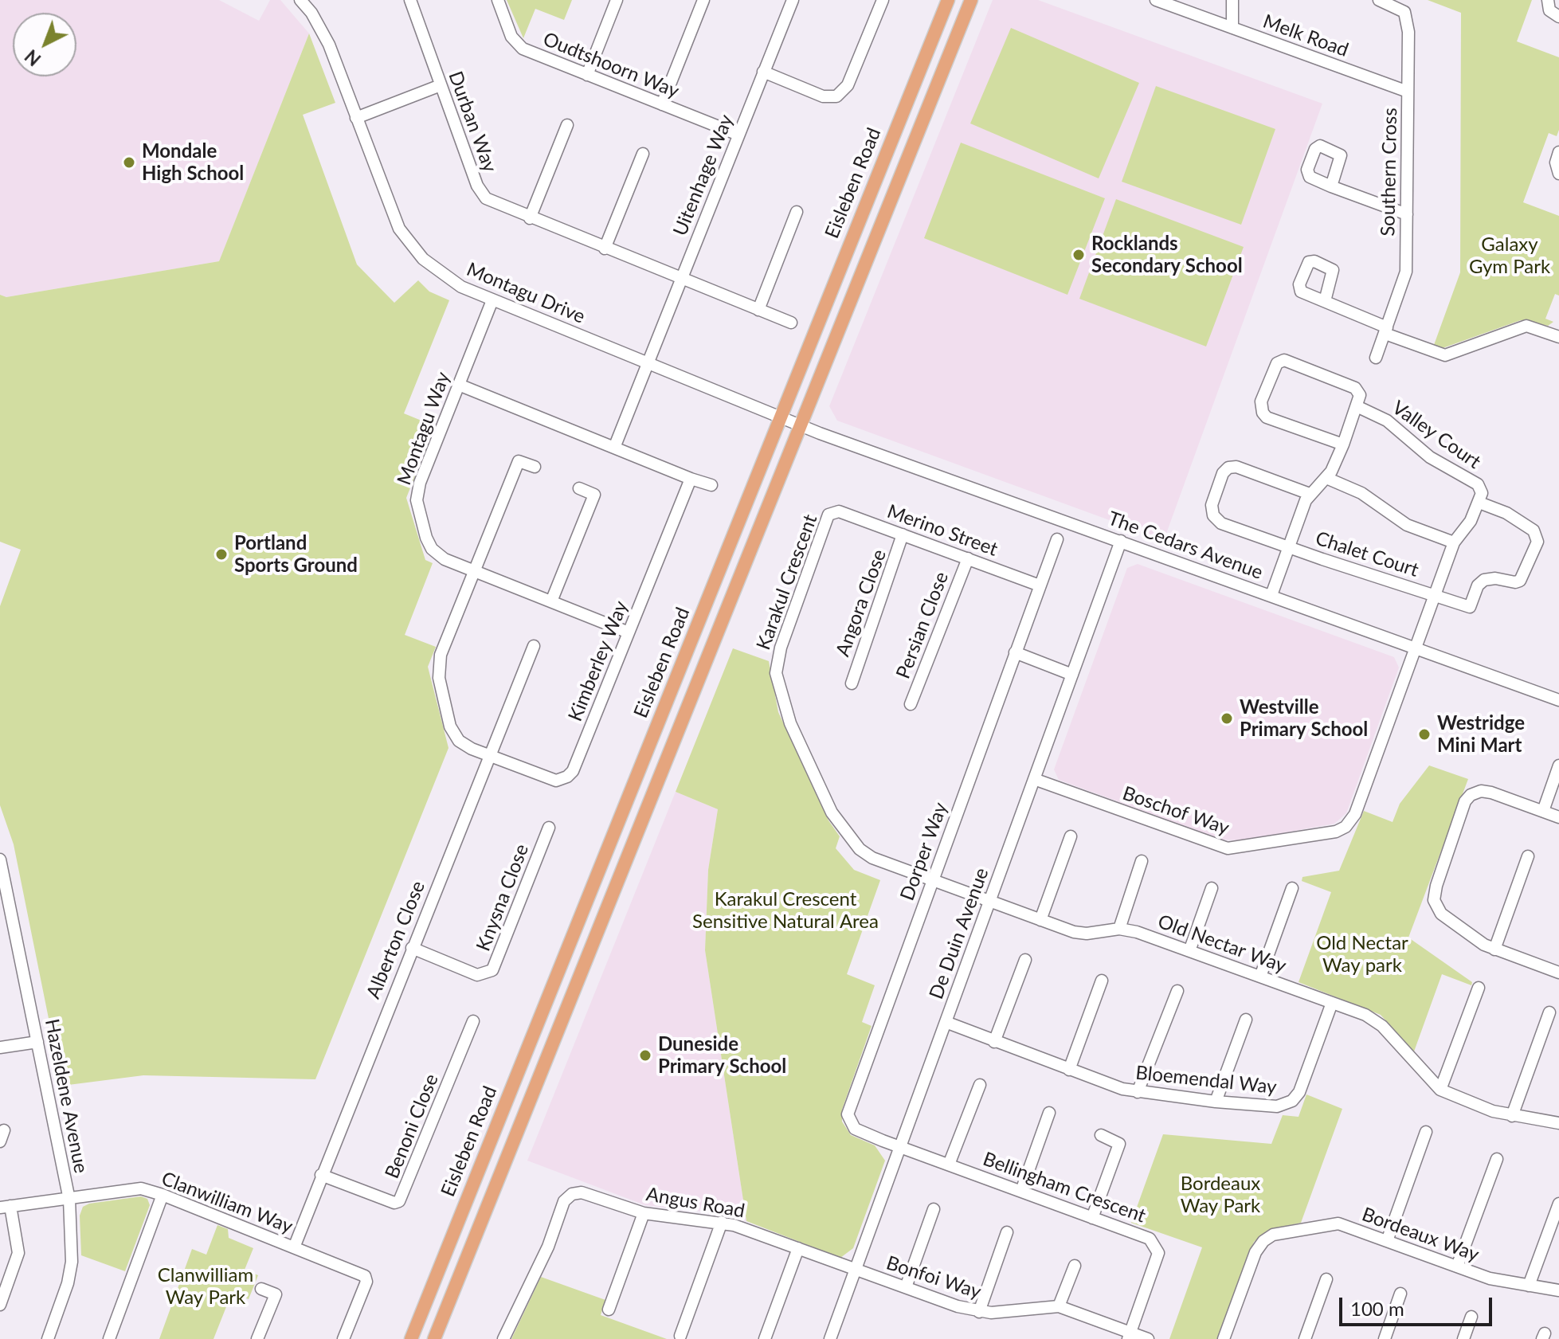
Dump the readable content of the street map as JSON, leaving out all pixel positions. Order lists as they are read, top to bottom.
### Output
{
  "streets": {
    "main road": ["Eisleben Road"],
    "street": [
      "Melk Road",
      "Oudtshoorn Way",
      "Durban Way",
      "Southern Cross",
      "Uitenhage Way",
      "Montagu Drive",
      "Montagu Way",
      "Valley Court",
      "Merino Street",
      "The Cedars Avenue",
      "Chalet Court",
      "Karakul Crescent",
      "Angora Close",
      "Persian Close",
      "Kimberley Way",
      "Boschof Way",
      "Dorper Way",
      "Knysna Close",
      "De Duin Avenue",
      "Alberton Close",
      "Old Nectar Way",
      "Bloemendal Way",
      "Hazeldene Avenue",
      "Benoni Close",
      "Bellingham Crescent",
      "Clanwilliam Way",
      "Angus Road",
      "Bordeaux Way",
      "Bonfoi Way"
    ]
  },
  "crossings": [
    ["Melk Road", "Southern Cross"],
    ["Oudtshoorn Way", "Uitenhage Way"],
    ["Durban Way", "Uitenhage Way"],
    ["Uitenhage Way", "Montagu Drive"],
    ["Eisleben Road", "Montagu Drive"],
    ["Eisleben Road", "The Cedars Avenue"],
    ["Montagu Drive", "Montagu Way"],
    ["Montagu Drive", "The Cedars Avenue"],
    ["Montagu Way", "Kimberley Way"],
    ["Valley Court", "Chalet Court"],
    ["Valley Court", "Boschof Way"],
    ["Merino Street", "Karakul Crescent"],
    ["Merino Street", "Angora Close"],
    ["Merino Street", "Persian Close"],
    ["Merino Street", "Dorper Way"],
    ["The Cedars Avenue", "Boschof Way"],
    ["The Cedars Avenue", "De Duin Avenue"],
    ["Chalet Court", "Boschof Way"],
    ["Karakul Crescent", "Dorper Way"],
    ["Karakul Crescent", "De Duin Avenue"],
    ["Karakul Crescent", "Old Nectar Way"],
    ["Kimberley Way", "Alberton Close"],
    ["Boschof Way", "De Duin Avenue"],
    ["Dorper Way", "De Duin Avenue"],
    ["Dorper Way", "Bellingham Crescent"],
    ["Knysna Close", "Alberton Close"],
    ["De Duin Avenue", "Old Nectar Way"],
    ["De Duin Avenue", "Bloemendal Way"],
    ["De Duin Avenue", "Bellingham Crescent"],
    ["De Duin Avenue", "Angus Road"],
    ["De Duin Avenue", "Bonfoi Way"],
    ["Alberton Close", "Benoni Close"],
    ["Alberton Close", "Clanwilliam Way"],
    ["Old Nectar Way", "Bloemendal Way"],
    ["Hazeldene Avenue", "Clanwilliam Way"],
    ["Bellingham Crescent", "Bonfoi Way"],
    ["Angus Road", "Bonfoi Way"]
  ],
  "parks": [
    "Galaxy Gym Park",
    "Karakul Crescent Sensitive Natural Area",
    "Old Nectar Way park",
    "Bordeaux Way Park",
    "Clanwilliam Way Park"
  ],
  "places": [
    "Mondale High School",
    "Rocklands Secondary School",
    "Portland Sports Ground",
    "Westville Primary School",
    "Westridge Mini Mart",
    "Duneside Primary School"
  ],
  "scale_bar": "100 m",
  "north": "bottom left"
}
